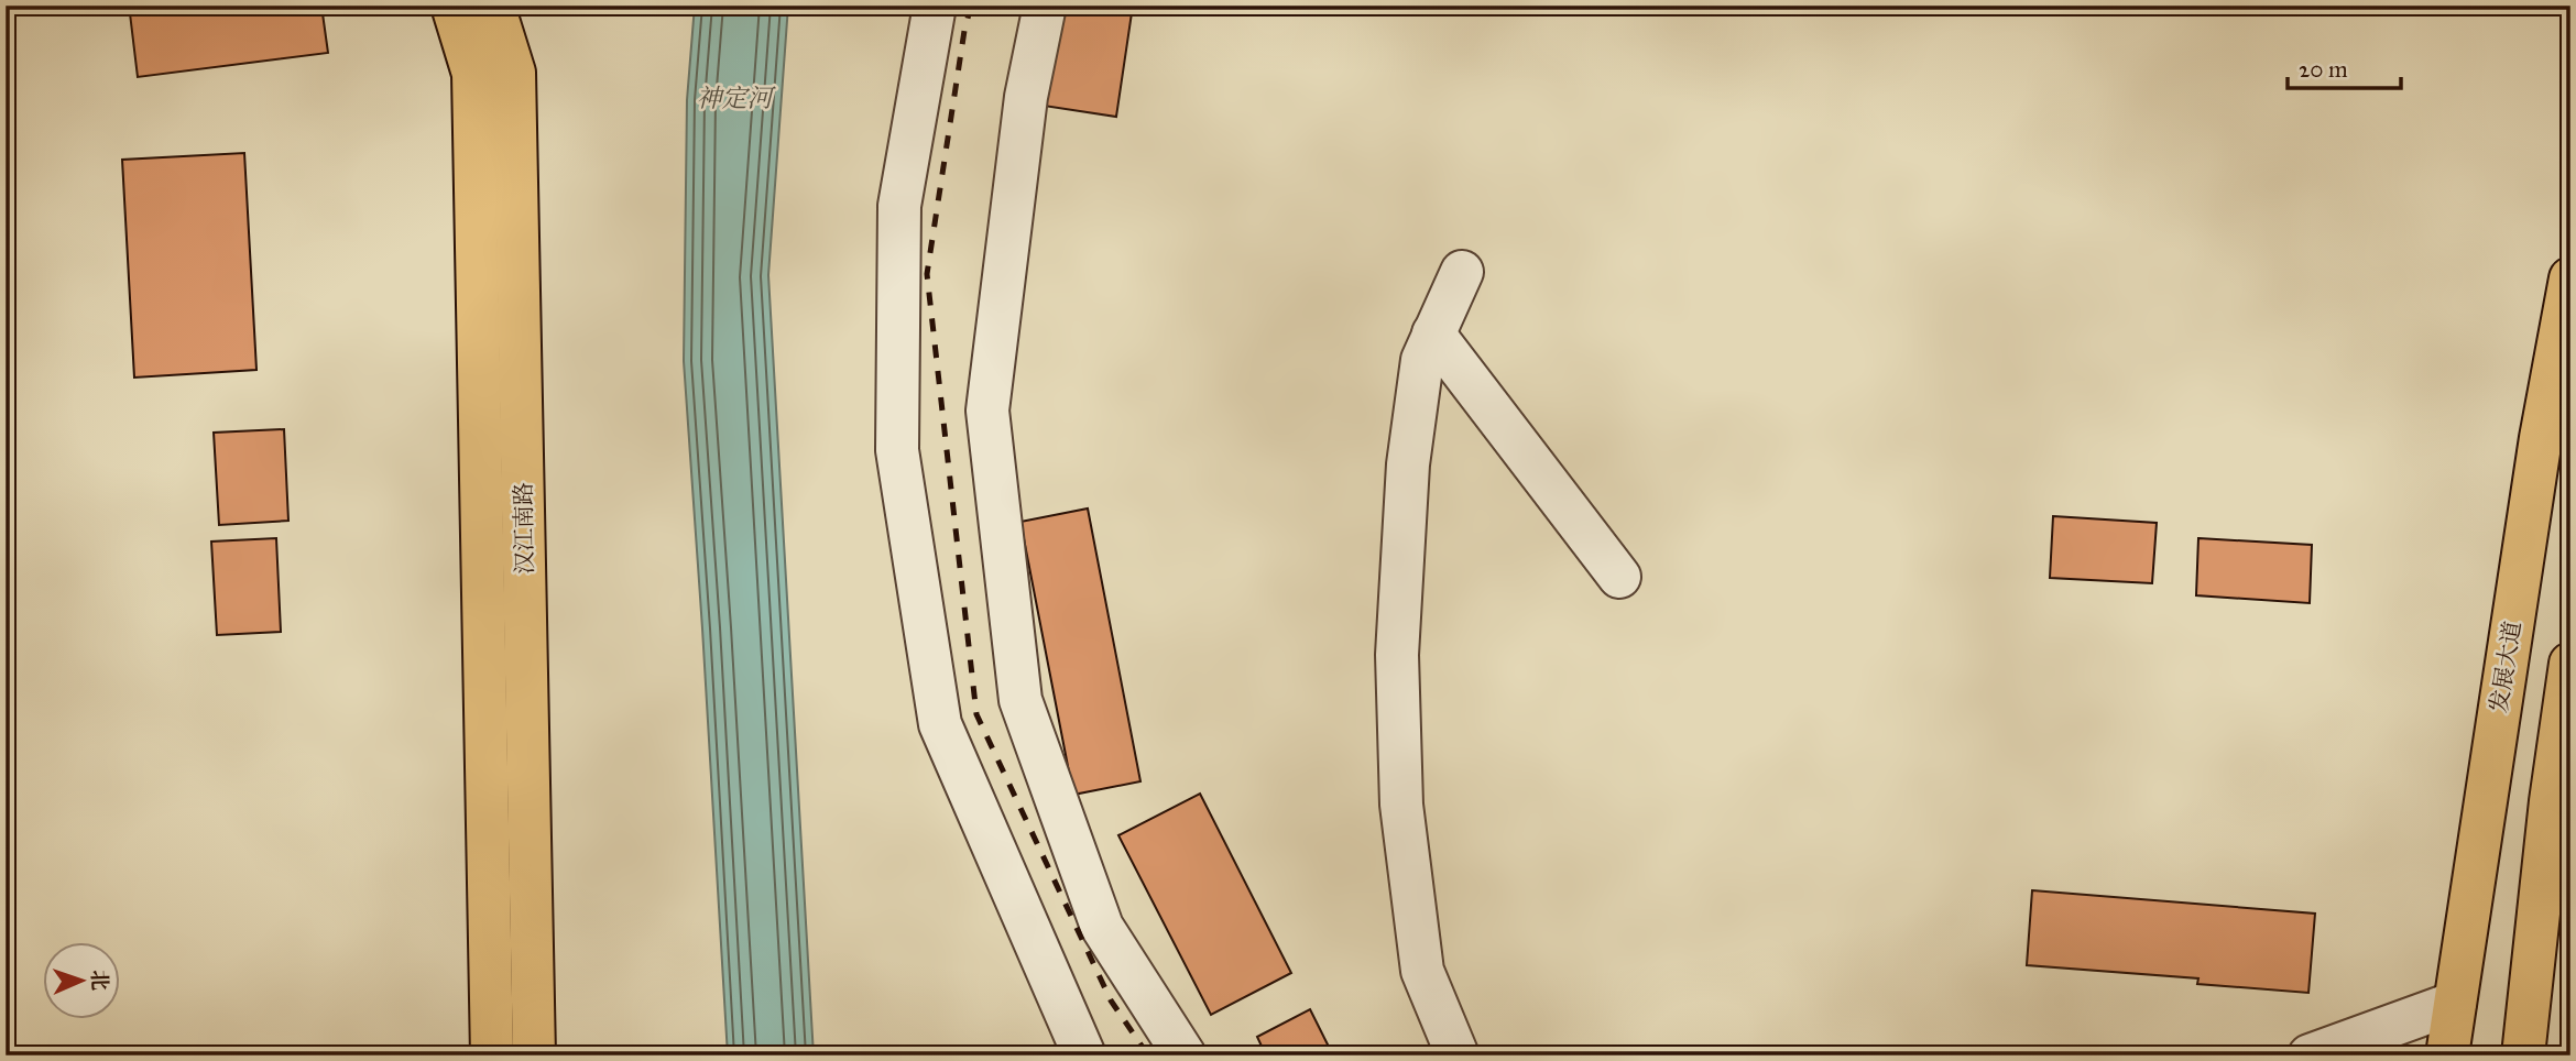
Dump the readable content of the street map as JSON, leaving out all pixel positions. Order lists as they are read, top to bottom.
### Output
{
  "streets": {
    "highway": ["汉江南路", "发展大道"]
  },
  "water": ["神定河"],
  "scale_bar": "20 m",
  "north": "right"
}
